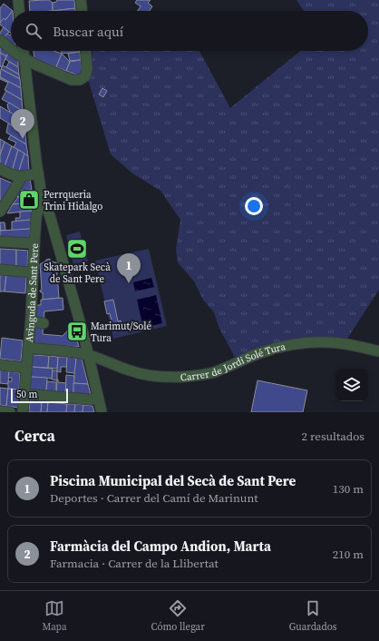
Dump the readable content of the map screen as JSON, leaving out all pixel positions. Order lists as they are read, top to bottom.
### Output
{
  "streets": {
    "street": ["Avinguda de Sant Pere", "Carrer de Jordi Solé Tura"]
  },
  "crossings": [
    ["Avinguda de Sant Pere", "Carrer de Jordi Solé Tura"]
  ],
  "places": {
    "shop": ["Perrqueria Trini Hidalgo"],
    "sports": ["Skatepark Secà de Sant Pere"],
    "bus stop": ["Marimut/Solé Tura"]
  },
  "scale_bar": "50 m",
  "page": {
    "search": "Buscar aquí",
    "pins": ["2", "1"],
    "scale": "50 m",
    "heading": ["Cerca", "2 resultados"],
    "list": [
      {
        "mark": "1",
        "name": "Piscina Municipal del Secà de Sant Pere",
        "note": "Deportes · Carrer del Camí de Marinunt",
        "value": "130 m"
      },
      {
        "mark": "2",
        "name": "Farmàcia del Campo Andion, Marta",
        "note": "Farmacia · Carrer de la Llibertat",
        "value": "210 m"
      }
    ],
    "nav": ["Mapa", "Cómo llegar", "Guardados"]
  }
}
